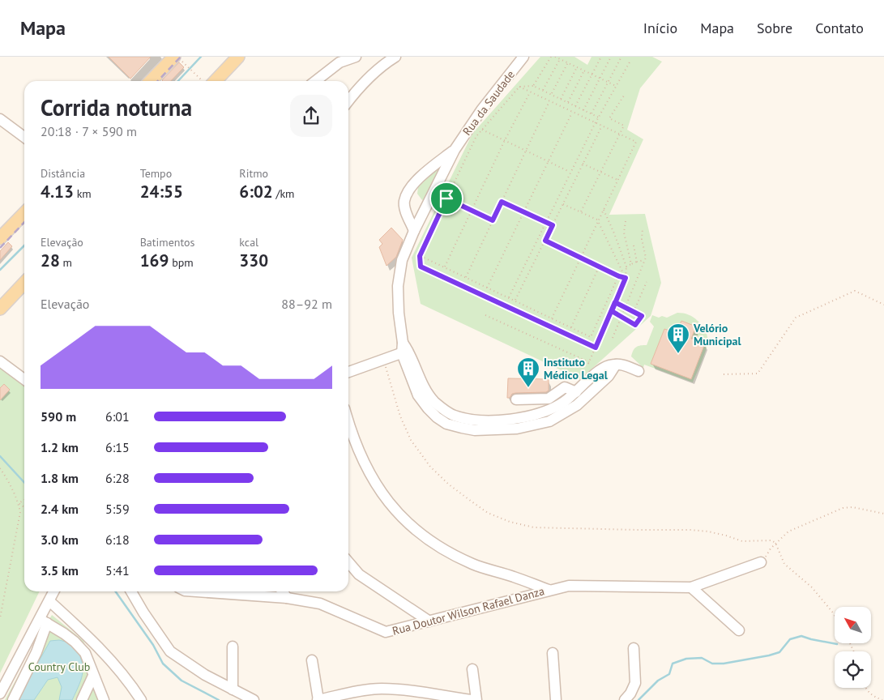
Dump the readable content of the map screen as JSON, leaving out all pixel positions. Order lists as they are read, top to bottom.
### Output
{
  "streets": {
    "street": ["Rua da Saudade", "Rua Doutor Wilson Rafael Danza"]
  },
  "parks": ["Country Club"],
  "places": {
    "building": ["Velório Municipal", "Instituto Médico Legal"]
  },
  "north": "top left",
  "page": {
    "header": "Mapa",
    "nav": [
      "Início",
      "Mapa",
      "Sobre",
      "Contato"
    ],
    "heading": ["Corrida noturna", "20:18 · 7 × 590 m"],
    "stats": [
      ["Distância", "4.13 km"],
      ["Tempo", "24:55"],
      ["Ritmo", "6:02 /km"],
      ["Elevação", "28 m"],
      ["Batimentos", "169 bpm"],
      ["kcal", "330"]
    ],
    "chart": ["Elevação", "88–92 m"],
    "list": [
      {
        "name": "590 m",
        "note": "6:01"
      },
      {
        "name": "1.2 km",
        "note": "6:15"
      },
      {
        "name": "1.8 km",
        "note": "6:28"
      },
      {
        "name": "2.4 km",
        "note": "5:59"
      },
      {
        "name": "3.0 km",
        "note": "6:18"
      },
      {
        "name": "3.5 km",
        "note": "5:41"
      }
    ]
  }
}
